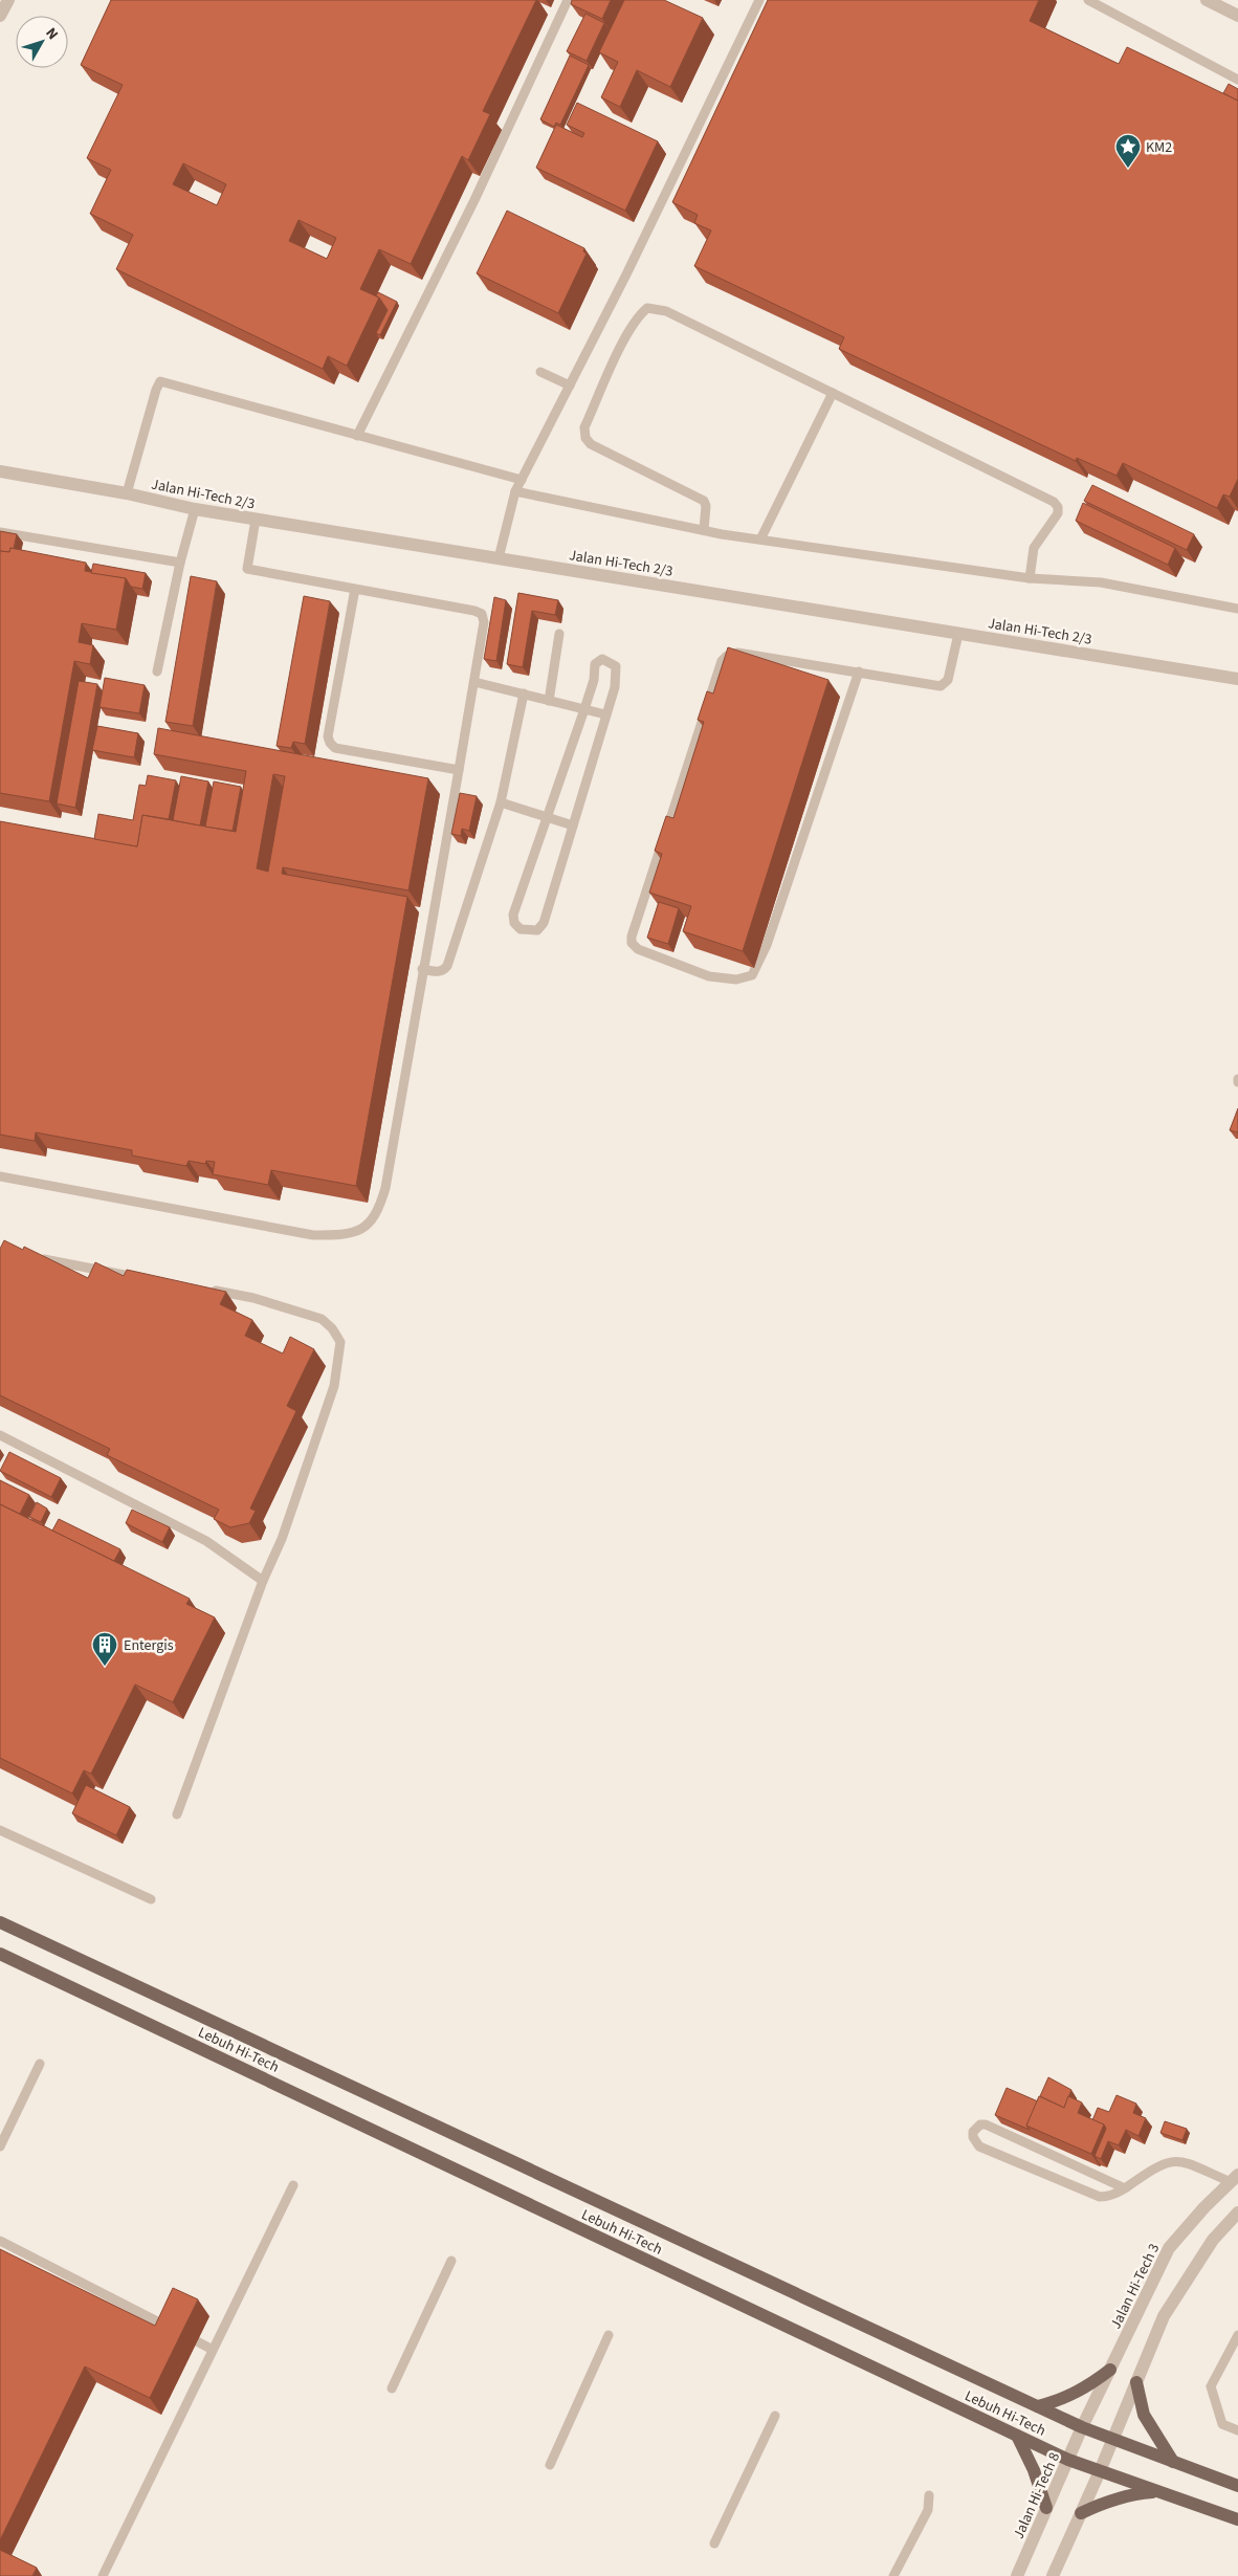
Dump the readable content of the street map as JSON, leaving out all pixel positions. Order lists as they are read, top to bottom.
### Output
{
  "streets": {
    "main road": ["Lebuh Hi-Tech"],
    "street": ["Jalan Hi-Tech 2/3", "Jalan Hi-Tech 3", "Jalan Hi-Tech 8"]
  },
  "crossings": [
    ["Lebuh Hi-Tech", "Jalan Hi-Tech 3"],
    ["Lebuh Hi-Tech", "Jalan Hi-Tech 8"],
    ["Jalan Hi-Tech 3", "Jalan Hi-Tech 8"]
  ],
  "places": {
    "place": ["KM2"],
    "building": ["Entergis"]
  },
  "north": "top right"
}
